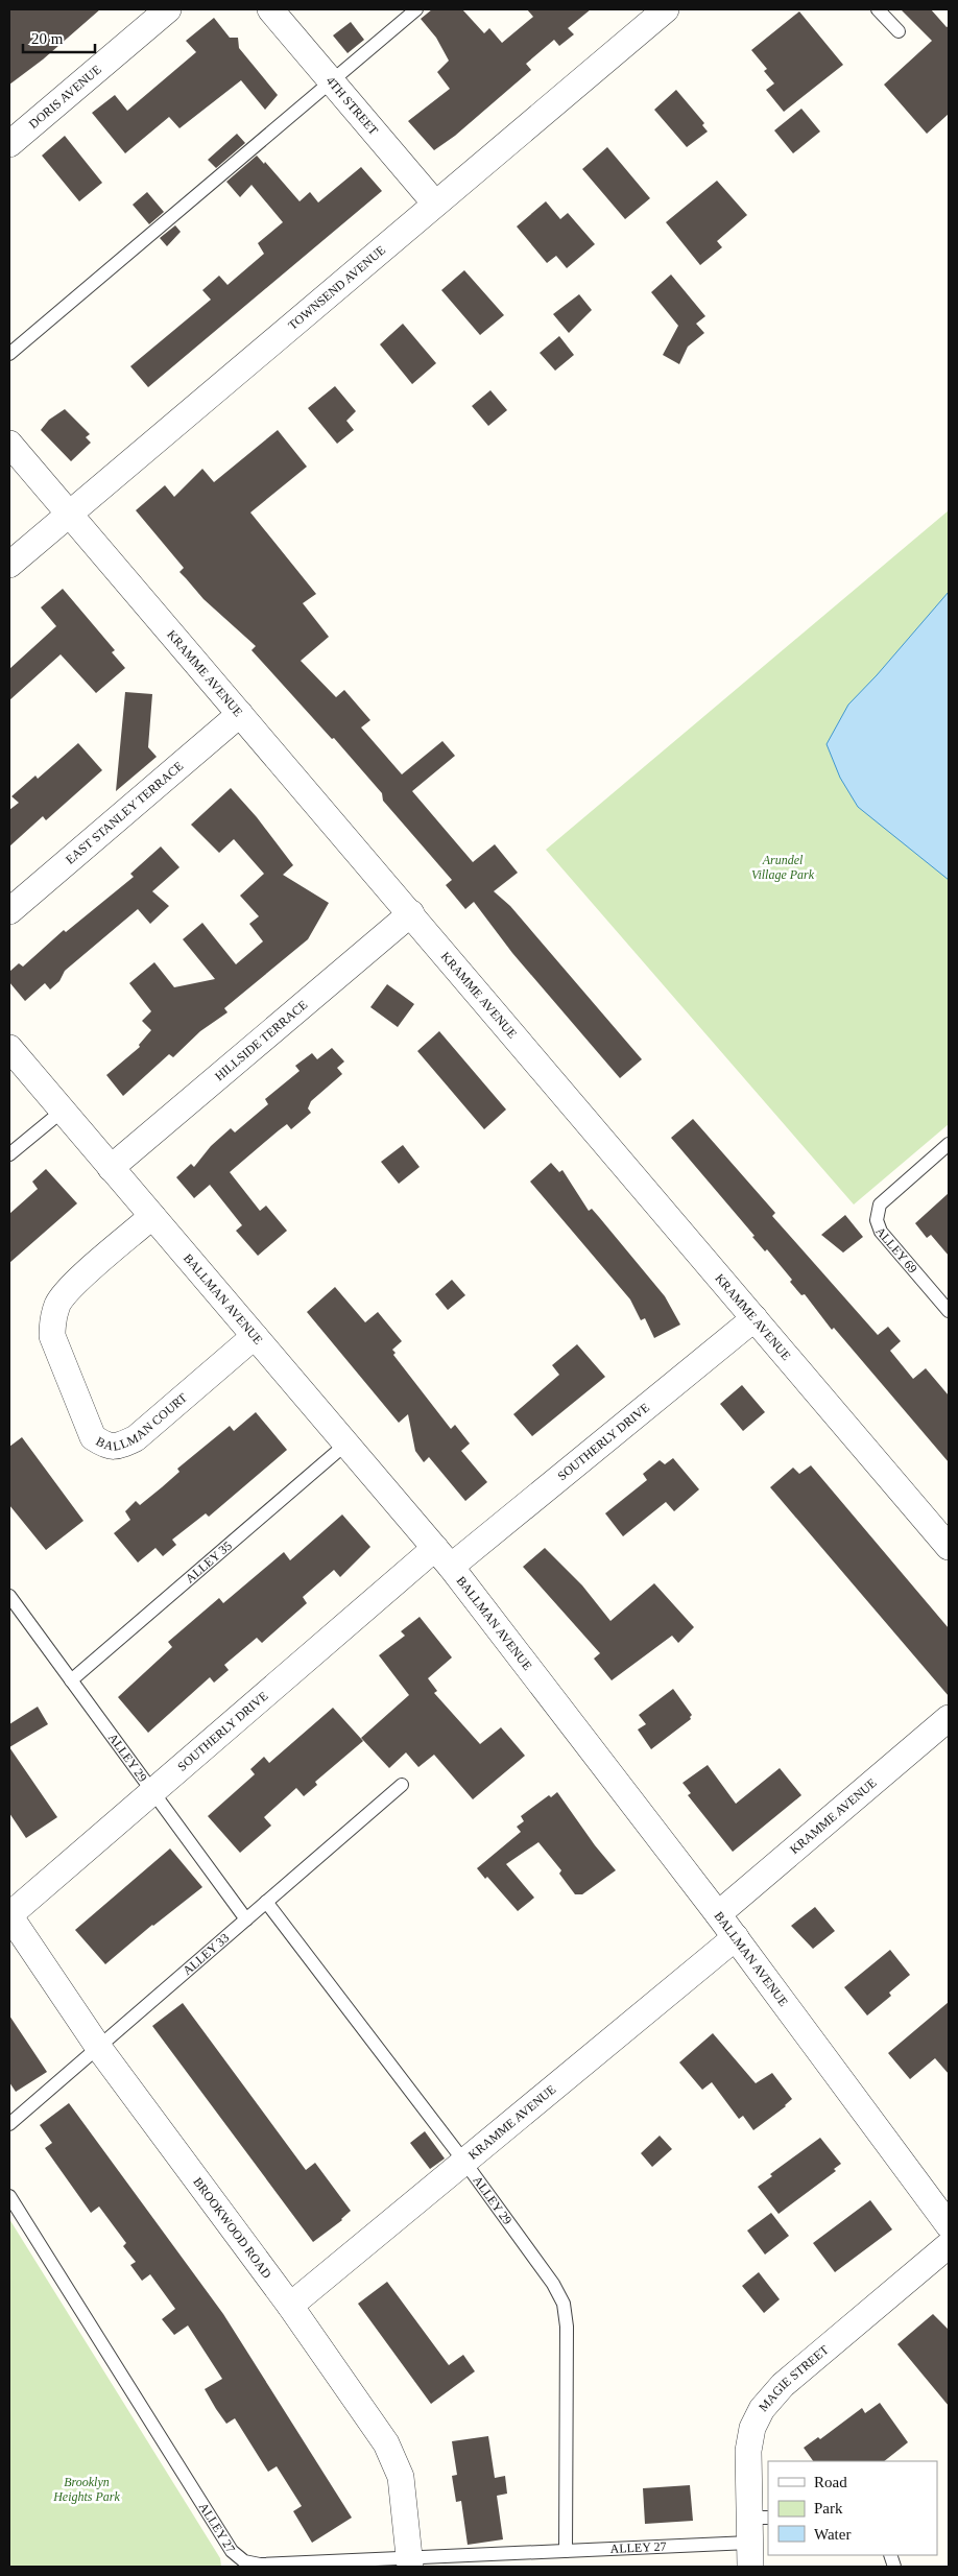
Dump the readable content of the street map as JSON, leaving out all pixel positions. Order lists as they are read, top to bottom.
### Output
{
  "streets": {
    "street": [
      "DORIS AVENUE",
      "4TH STREET",
      "TOWNSEND AVENUE",
      "KRAMME AVENUE",
      "EAST STANLEY TERRACE",
      "HILLSIDE TERRACE",
      "BALLMAN AVENUE",
      "BALLMAN COURT",
      "SOUTHERLY DRIVE",
      "BROOKWOOD ROAD",
      "MAGIE STREET"
    ],
    "lane": [
      "ALLEY 69",
      "ALLEY 35",
      "ALLEY 29",
      "ALLEY 33",
      "ALLEY 27"
    ]
  },
  "crossings": [
    ["4TH STREET", "TOWNSEND AVENUE"],
    ["TOWNSEND AVENUE", "KRAMME AVENUE"],
    ["KRAMME AVENUE", "EAST STANLEY TERRACE"],
    ["KRAMME AVENUE", "HILLSIDE TERRACE"],
    ["KRAMME AVENUE", "BALLMAN AVENUE"],
    ["KRAMME AVENUE", "SOUTHERLY DRIVE"],
    ["KRAMME AVENUE", "ALLEY 29"],
    ["KRAMME AVENUE", "BROOKWOOD ROAD"],
    ["HILLSIDE TERRACE", "BALLMAN AVENUE"],
    ["BALLMAN AVENUE", "BALLMAN COURT"],
    ["BALLMAN AVENUE", "SOUTHERLY DRIVE"],
    ["BALLMAN AVENUE", "ALLEY 35"],
    ["SOUTHERLY DRIVE", "ALLEY 29"],
    ["SOUTHERLY DRIVE", "BROOKWOOD ROAD"],
    ["ALLEY 35", "ALLEY 29"],
    ["ALLEY 29", "ALLEY 33"],
    ["ALLEY 29", "ALLEY 27"],
    ["ALLEY 33", "BROOKWOOD ROAD"],
    ["BROOKWOOD ROAD", "ALLEY 27"],
    ["MAGIE STREET", "ALLEY 27"]
  ],
  "parks": ["Arundel Village Park", "Brooklyn Heights Park"],
  "legend": ["Road", "Park", "Water"],
  "scale_bar": "20 m"
}
